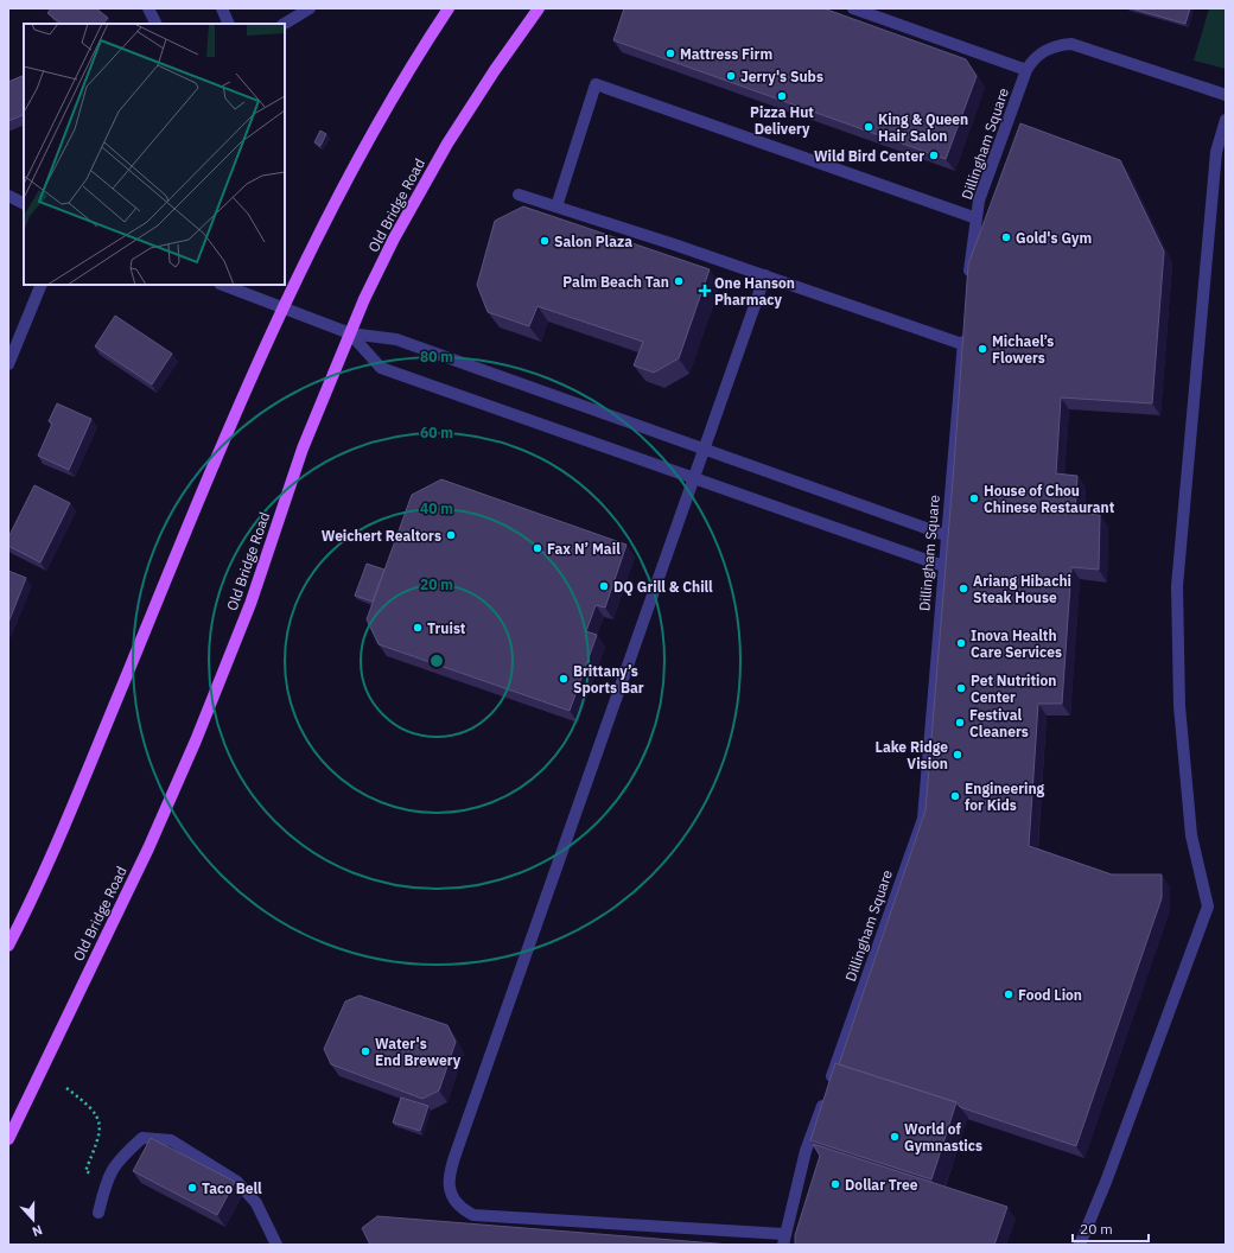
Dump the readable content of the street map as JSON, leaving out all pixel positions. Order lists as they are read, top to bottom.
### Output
{
  "streets": {
    "main road": ["Old Bridge Road"],
    "street": ["Dillingham Square"]
  },
  "places": {
    "other": [
      "Mattress Firm",
      "Jerry's Subs",
      "Pizza Hut Delivery",
      "King & Queen Hair Salon",
      "Wild Bird Center",
      "Gold's Gym",
      "Salon Plaza",
      "Palm Beach Tan",
      "Michael’s Flowers",
      "House of Chou Chinese Restaurant",
      "Weichert Realtors",
      "Fax N’ Mail",
      "DQ Grill & Chill",
      "Ariang Hibachi Steak House",
      "Truist",
      "Inova Health Care Services",
      "Brittany’s Sports Bar",
      "Pet Nutrition Center",
      "Festival Cleaners",
      "Lake Ridge Vision",
      "Engineering for Kids",
      "Food Lion",
      "Water's End Brewery",
      "World of Gymnastics",
      "Dollar Tree",
      "Taco Bell"
    ],
    "health": ["One Hanson Pharmacy"]
  },
  "scale_bar": "20 m",
  "north": "bottom",
  "rings": [
    "80 m",
    "60 m",
    "40 m",
    "20 m"
  ]
}
